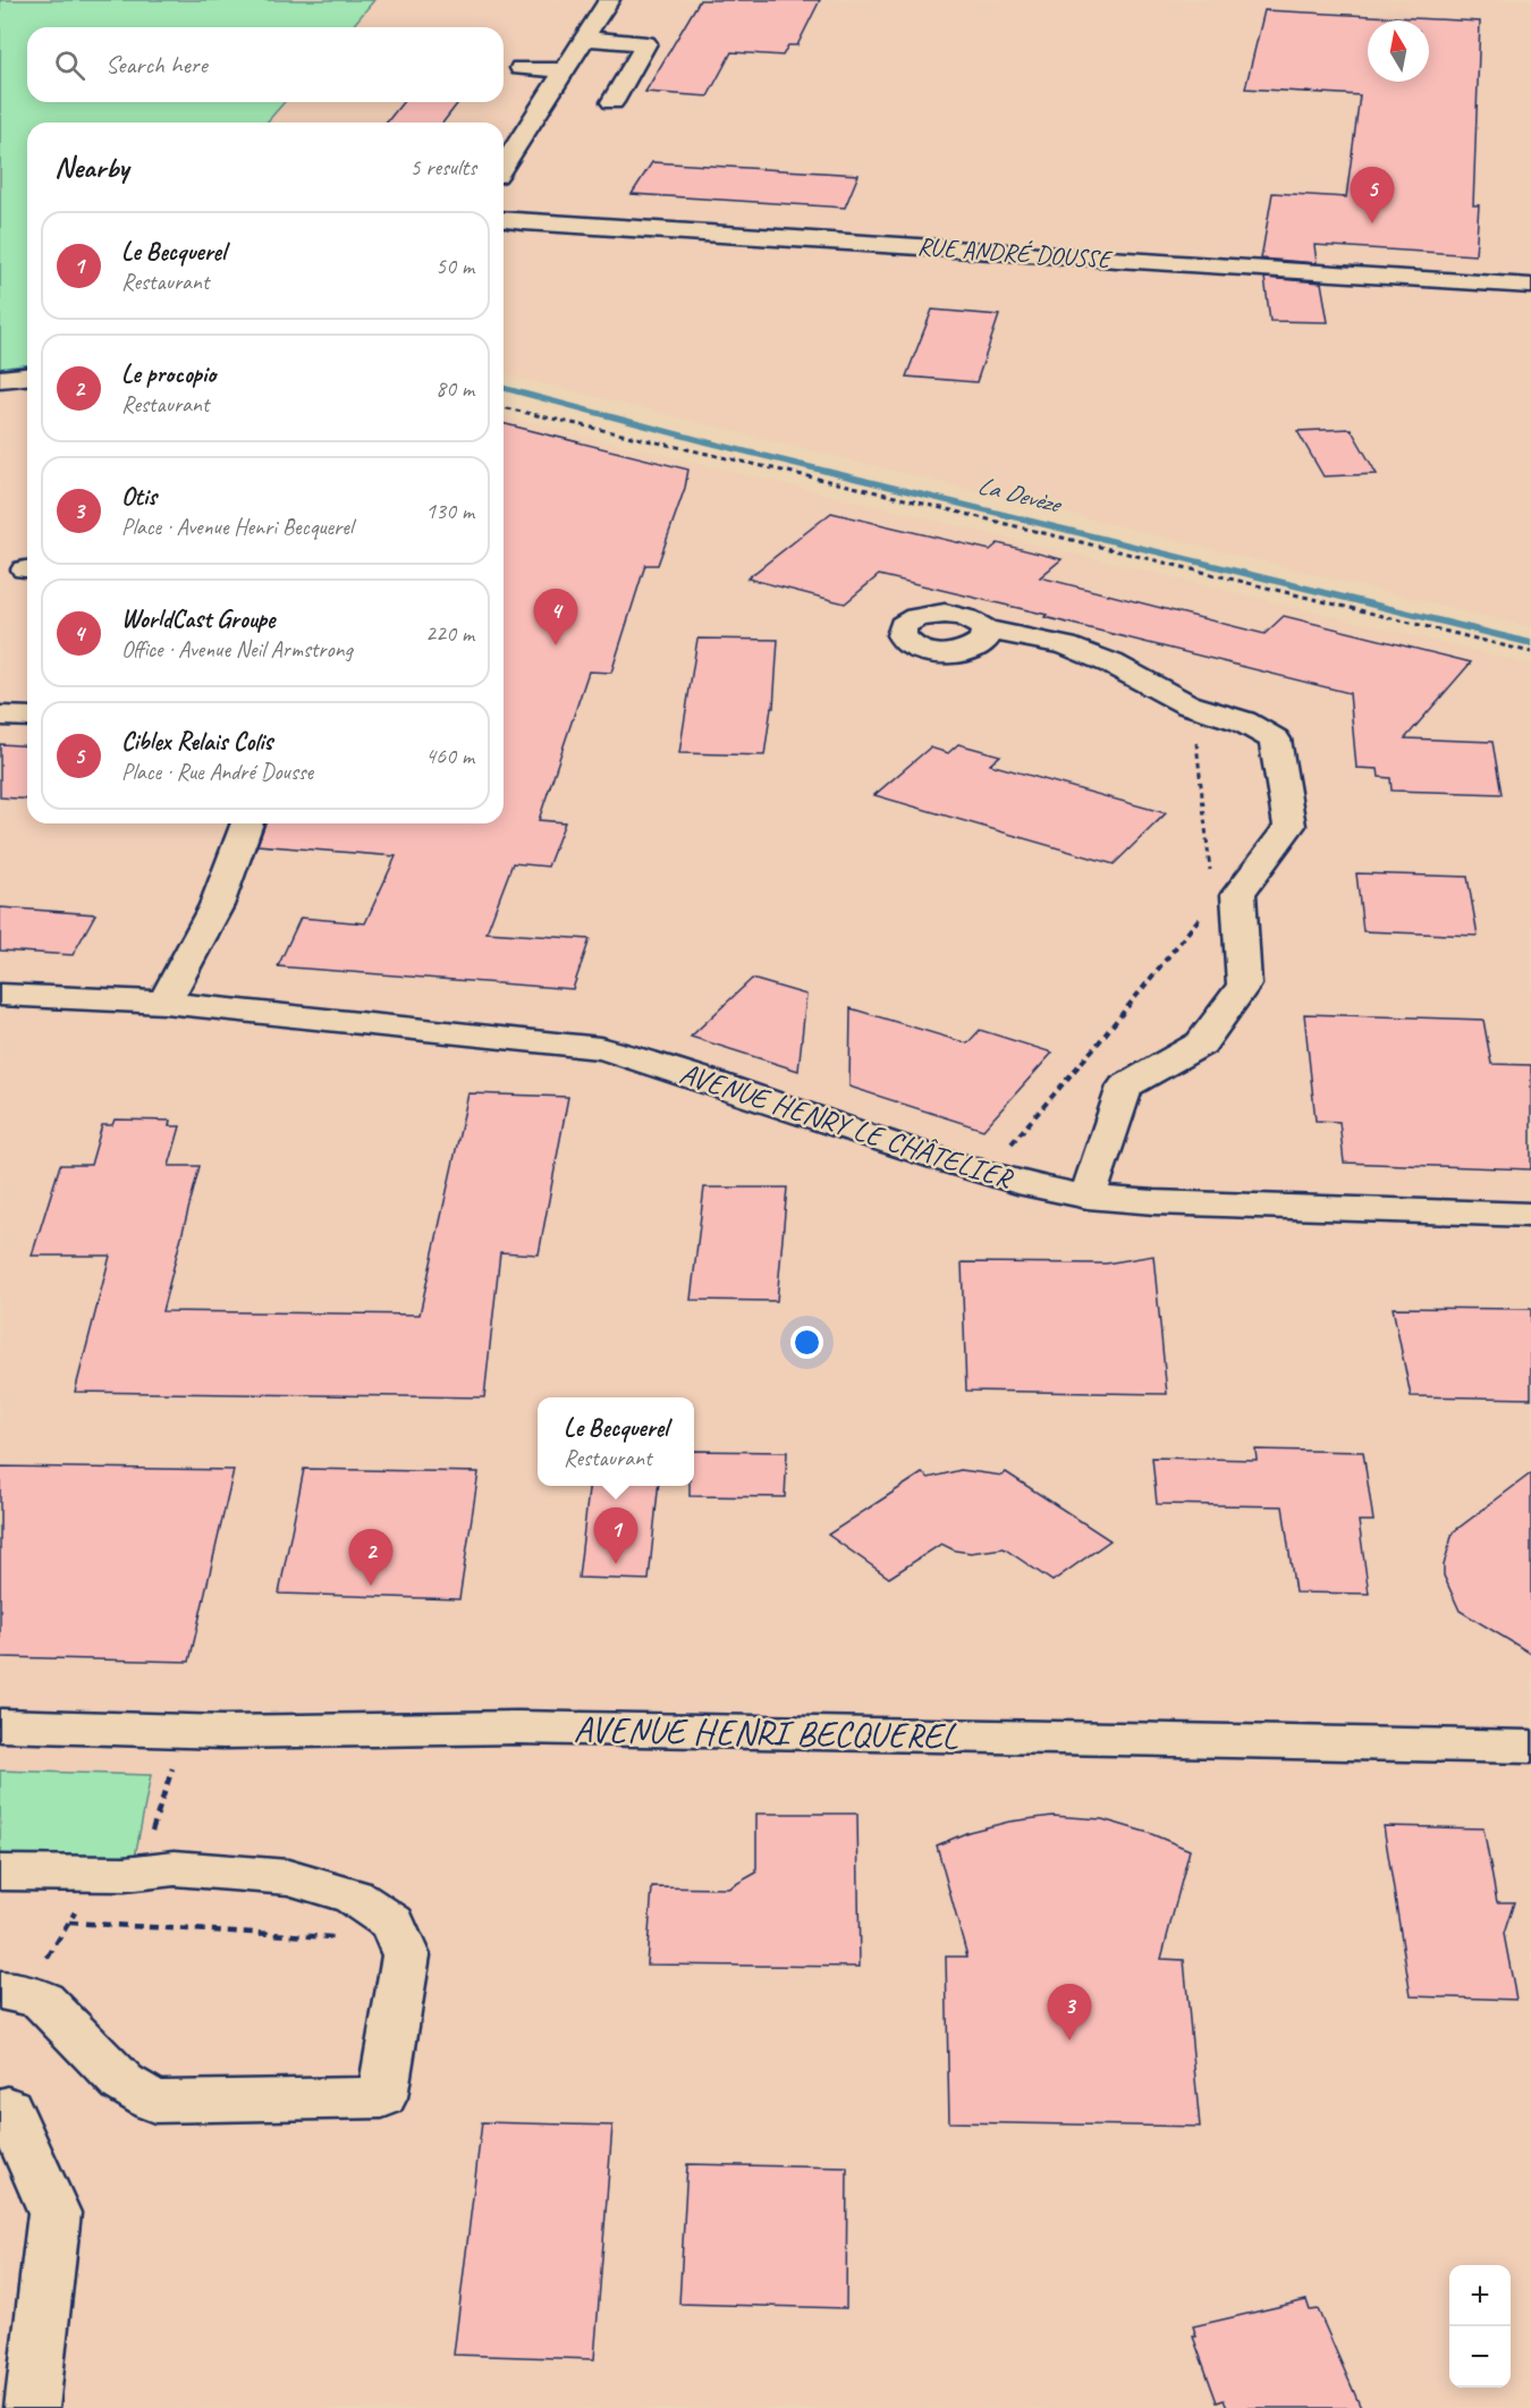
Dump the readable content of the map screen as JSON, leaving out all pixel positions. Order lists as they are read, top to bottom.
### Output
{
  "streets": {
    "street": ["RUE ANDRÉ DOUSSE", "AVENUE HENRY LE CHÂTELIER", "AVENUE HENRI BECQUEREL"]
  },
  "water": ["La Devèze"],
  "north": "top",
  "page": {
    "search": "Search here",
    "heading": ["Nearby", "5 results"],
    "pins": [
      "5",
      "4",
      "1",
      "2",
      "3"
    ],
    "list": [
      {
        "mark": "1",
        "name": "Le Becquerel",
        "note": "Restaurant",
        "value": "50 m"
      },
      {
        "mark": "2",
        "name": "Le procopio",
        "note": "Restaurant",
        "value": "80 m"
      },
      {
        "mark": "3",
        "name": "Otis",
        "note": "Place · Avenue Henri Becquerel",
        "value": "130 m"
      },
      {
        "mark": "4",
        "name": "WorldCast Groupe",
        "note": "Office · Avenue Neil Armstrong",
        "value": "220 m"
      },
      {
        "mark": "5",
        "name": "Ciblex Relais Colis",
        "note": "Place · Rue André Dousse",
        "value": "460 m"
      }
    ],
    "popup": ["Le Becquerel", "Restaurant"],
    "map_buttons": ["+", "−"]
  }
}
